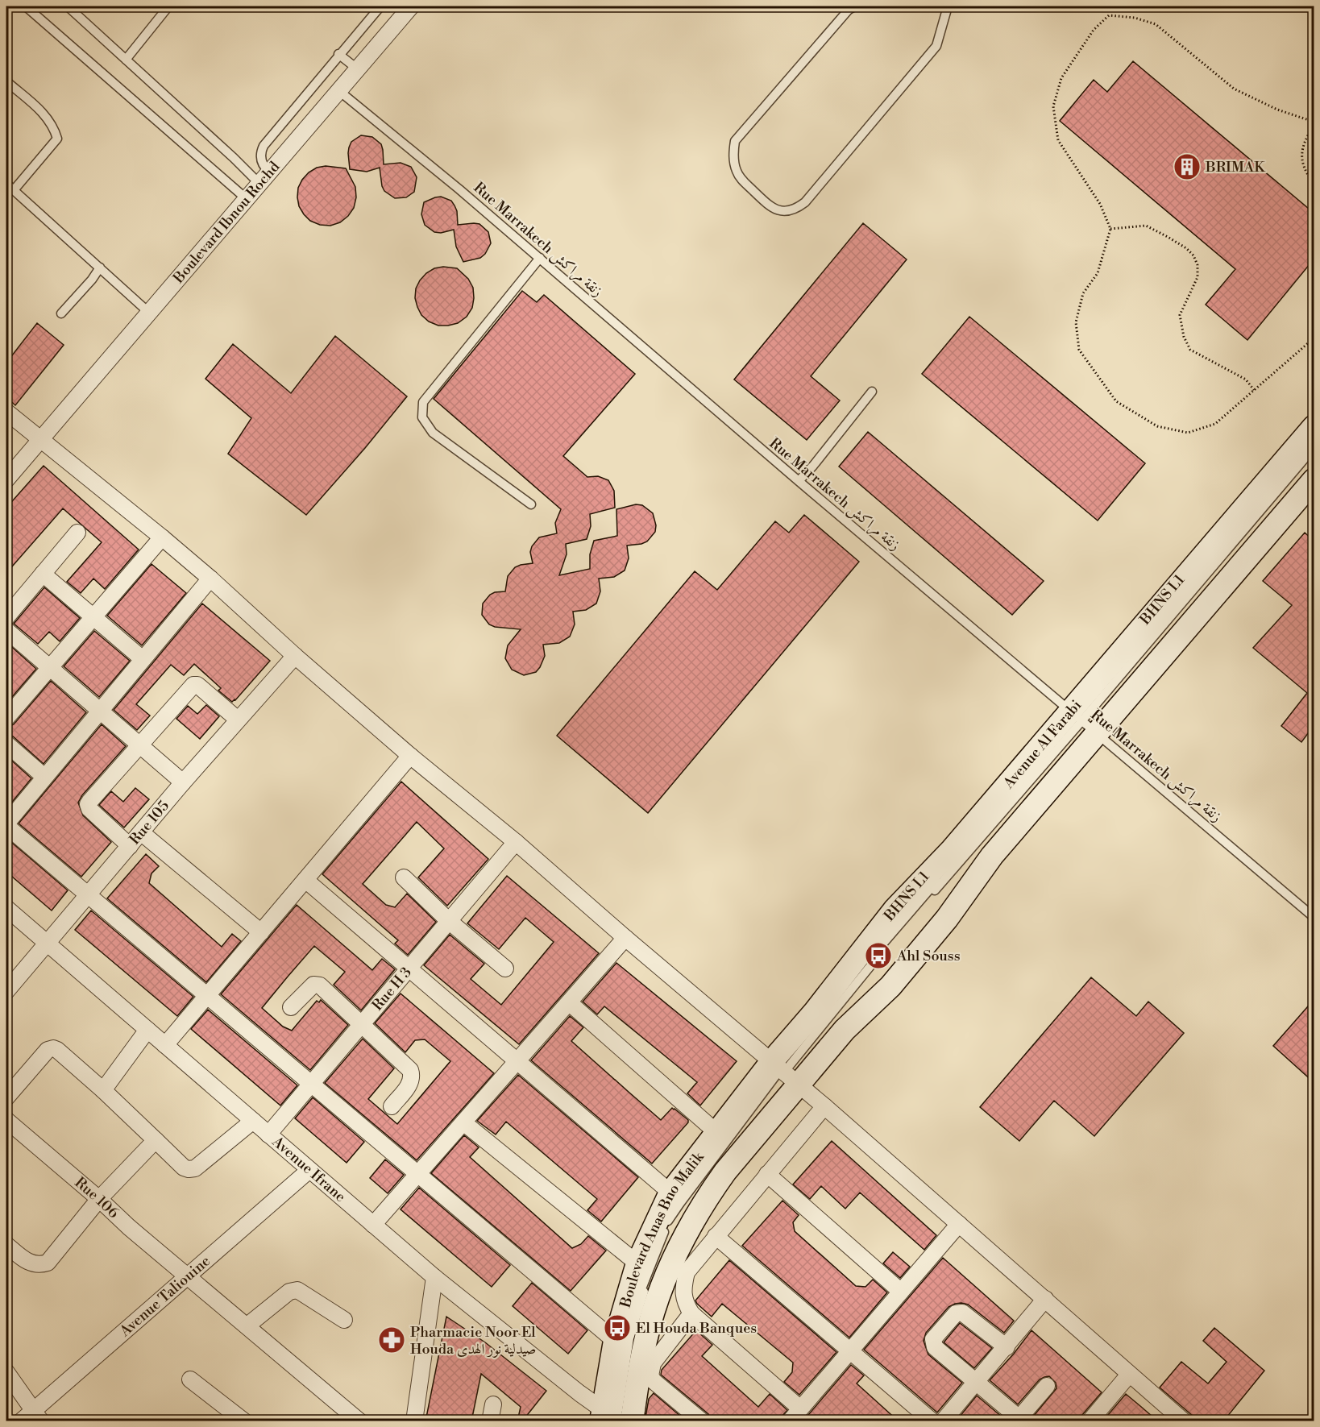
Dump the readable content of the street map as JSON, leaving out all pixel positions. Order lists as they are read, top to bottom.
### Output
{
  "streets": {
    "street": [
      "Boulevard Ibnou Rochd",
      "Avenue Al Farabi",
      "Rue 105",
      "Rue H 3",
      "Avenue Ifrane",
      "Rue 106",
      "Boulevard Anas Bno Malik",
      "Avenue Taliouine"
    ],
    "lane": ["Rue Marrakech زنقة مراكش", "BHNS L1"]
  },
  "crossings": [
    ["Boulevard Ibnou Rochd", "Rue Marrakech زنقة مراكش"],
    ["Rue Marrakech زنقة مراكش", "BHNS L1"],
    ["Rue Marrakech زنقة مراكش", "Avenue Al Farabi"],
    ["BHNS L1", "Avenue Al Farabi"],
    ["Avenue Al Farabi", "Boulevard Anas Bno Malik"],
    ["Rue 105", "Avenue Ifrane"],
    ["Rue H 3", "Avenue Ifrane"],
    ["Avenue Ifrane", "Boulevard Anas Bno Malik"],
    ["Avenue Ifrane", "Avenue Taliouine"],
    ["Rue 106", "Avenue Taliouine"]
  ],
  "places": {
    "building": ["BRIMAK"],
    "bus stop": ["Ahl Souss", "El Houda Banques"],
    "pharmacy": ["Pharmacie Noor El Houda صيدلية نور الهدى"]
  }
}
